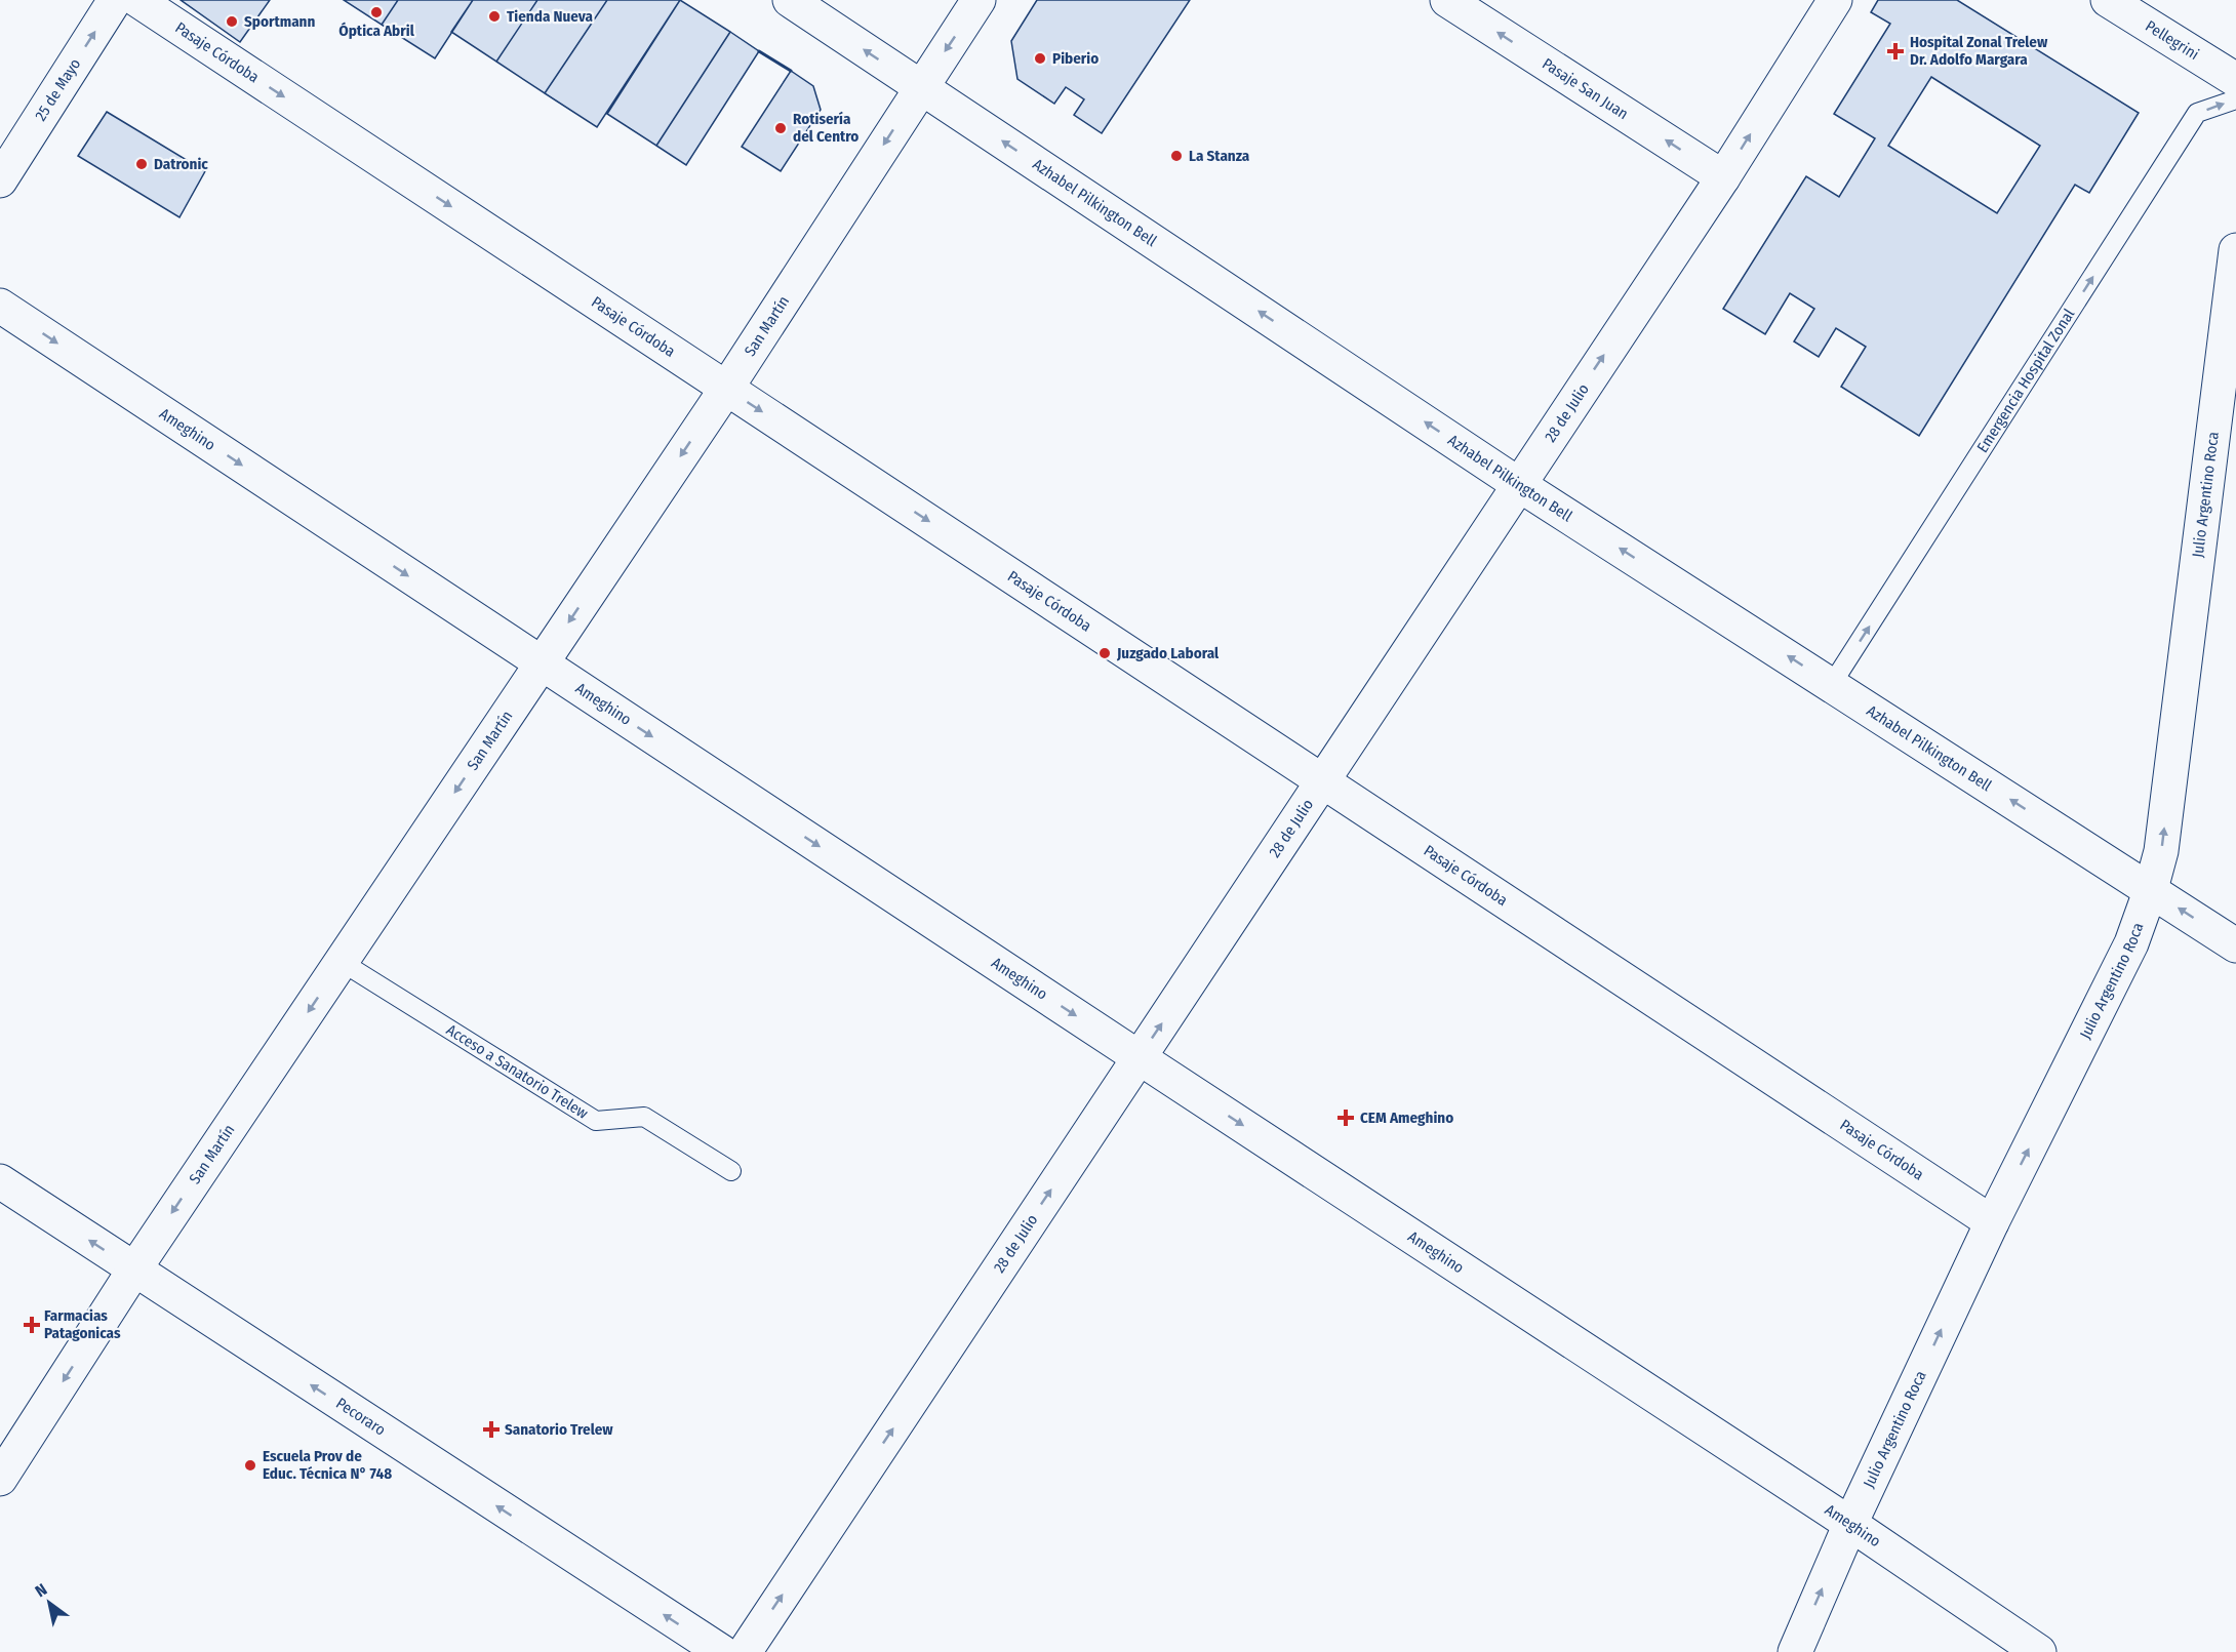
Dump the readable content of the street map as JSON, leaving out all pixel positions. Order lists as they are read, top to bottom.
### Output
{
  "streets": {
    "street": [
      "Pellegrini",
      "Pasaje Córdoba",
      "Pasaje San Juan",
      "25 de Mayo",
      "Azhabel Pilkington Bell",
      "San Martín",
      "28 de Julio",
      "Ameghino",
      "Julio Argentino Roca",
      "Pecoraro"
    ],
    "lane": ["Emergencia Hospital Zonal", "Acceso a Sanatorio Trelew"]
  },
  "crossings": [
    ["Pasaje Córdoba", "San Martín"],
    ["Pasaje Córdoba", "28 de Julio"],
    ["Pasaje Córdoba", "Julio Argentino Roca"],
    ["Pasaje San Juan", "28 de Julio"],
    ["Azhabel Pilkington Bell", "San Martín"],
    ["Azhabel Pilkington Bell", "Emergencia Hospital Zonal"],
    ["Azhabel Pilkington Bell", "28 de Julio"],
    ["Azhabel Pilkington Bell", "Julio Argentino Roca"],
    ["San Martín", "Ameghino"],
    ["San Martín", "Acceso a Sanatorio Trelew"],
    ["San Martín", "Pecoraro"],
    ["28 de Julio", "Ameghino"],
    ["Ameghino", "Julio Argentino Roca"]
  ],
  "one_way": [
    "Pasaje Córdoba",
    "Pasaje San Juan",
    "25 de Mayo",
    "Azhabel Pilkington Bell",
    "San Martín",
    "Emergencia Hospital Zonal",
    "28 de Julio",
    "Ameghino",
    "Julio Argentino Roca",
    "Pecoraro"
  ],
  "places": {
    "other": [
      "Óptica Abril",
      "Tienda Nueva",
      "Sportmann",
      "Piberio",
      "Rotisería del Centro",
      "La Stanza",
      "Datronic",
      "Juzgado Laboral",
      "Escuela Prov de Educ. Técnica N° 748"
    ],
    "health": [
      "Hospital Zonal Trelew Dr. Adolfo Margara",
      "CEM Ameghino",
      "Farmacias Patagonicas",
      "Sanatorio Trelew"
    ]
  },
  "north": "top left"
}
